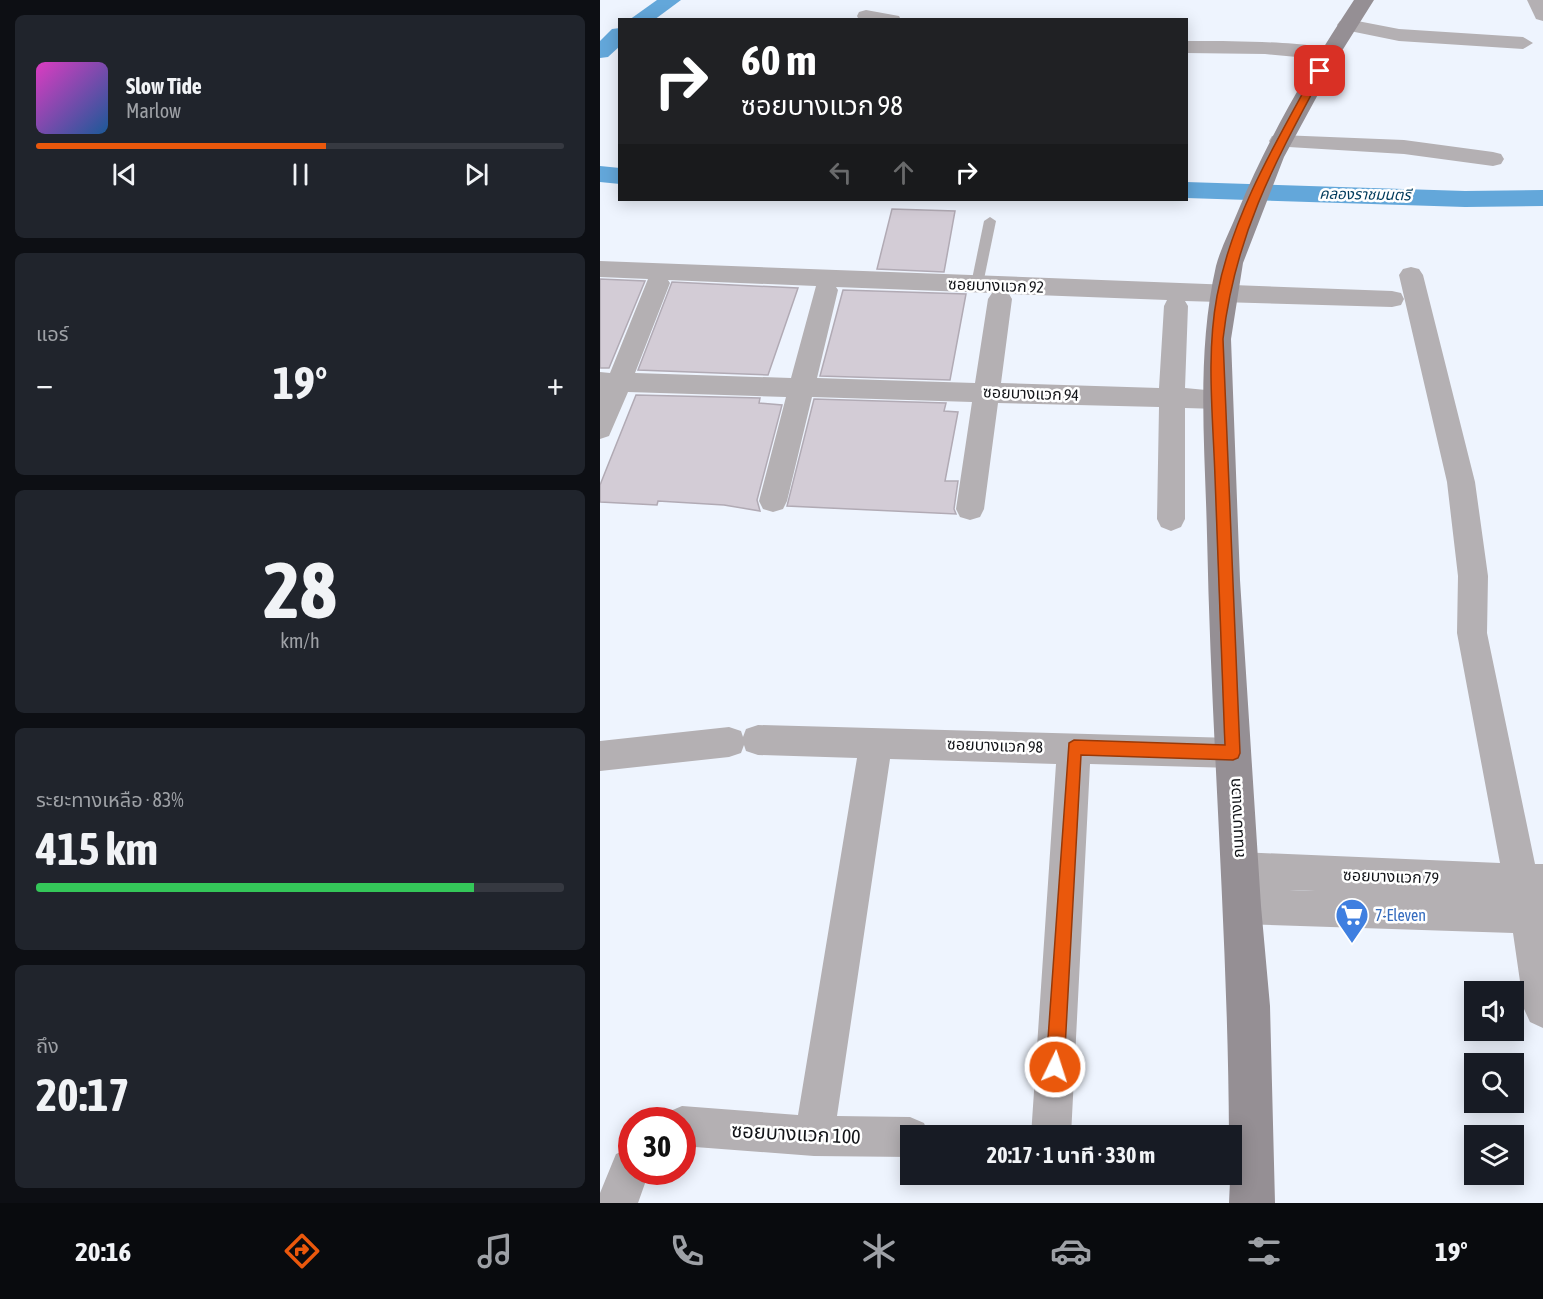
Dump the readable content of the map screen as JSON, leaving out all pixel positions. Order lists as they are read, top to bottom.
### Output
{
  "streets": {
    "main road": ["ถนนบางแวก"],
    "street": [
      "ซอยบางแวก 92",
      "ซอยบางแวก 94",
      "ซอยบางแวก 98",
      "ซอยบางแวก 79",
      "ซอยบางแวก 100"
    ]
  },
  "crossings": [
    ["ซอยบางแวก 92", "ถนนบางแวก"],
    ["ซอยบางแวก 92", "ซอยบางแวก 79"],
    ["ซอยบางแวก 94", "ถนนบางแวก"],
    ["ซอยบางแวก 98", "ถนนบางแวก"],
    ["ถนนบางแวก", "ซอยบางแวก 79"]
  ],
  "water": ["คลองราชมนตรี"],
  "places": {
    "supermarket": ["7-Eleven"]
  },
  "page": {
    "turn": ["60 m", "ซอยบางแวก 98"],
    "song": ["Slow Tide", "Marlow"],
    "tile": [
      "แอร์",
      ["28", "km/h"],
      ["ระยะทางเหลือ · 83%", "415 km"],
      ["ถึง", "20:17"]
    ],
    "heat": ["−", "19°", "+"],
    "limit": "30",
    "trip": "20:17 · 1 นาที · 330 m",
    "tabs": ["20:16", "19°"]
  }
}
